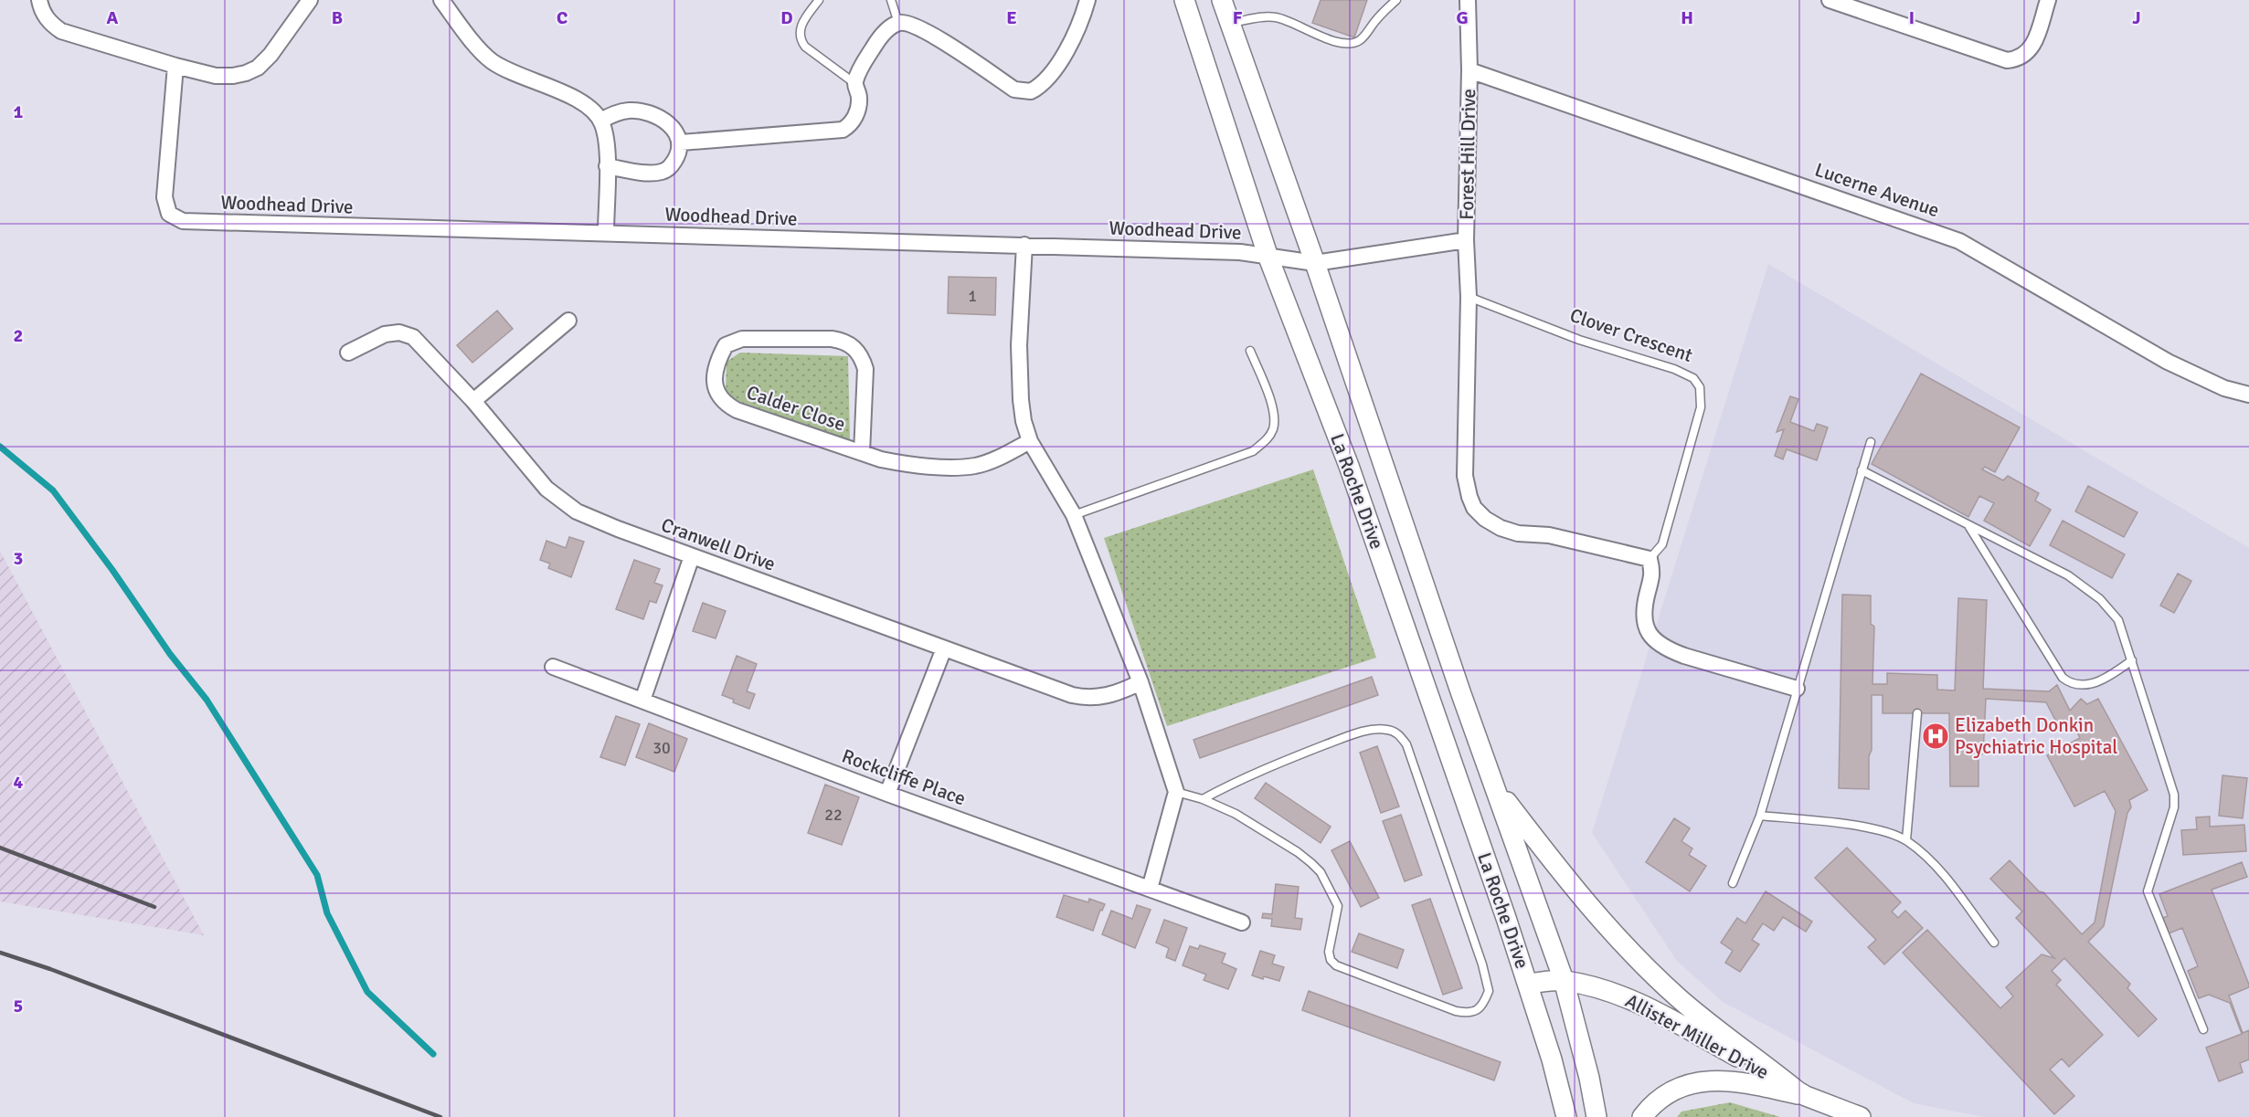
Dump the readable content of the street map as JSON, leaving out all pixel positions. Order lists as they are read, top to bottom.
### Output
{
  "streets": {
    "street": [
      "Forest Hill Drive",
      "Lucerne Avenue",
      "Woodhead Drive",
      "Calder Close",
      "La Roche Drive",
      "Cranwell Drive",
      "Rockcliffe Place",
      "Allister Miller Drive"
    ],
    "lane": ["Clover Crescent"]
  },
  "crossings": [
    ["Forest Hill Drive", "Lucerne Avenue"],
    ["Forest Hill Drive", "Woodhead Drive"],
    ["Forest Hill Drive", "La Roche Drive"],
    ["Woodhead Drive", "La Roche Drive"],
    ["La Roche Drive", "Allister Miller Drive"]
  ],
  "places": {
    "hospital": ["Elizabeth Donkin Psychiatric Hospital"]
  },
  "house_numbers": ["1", "30", "22"],
  "grid": {
    "columns": [
      "A",
      "B",
      "C",
      "D",
      "E",
      "F",
      "G",
      "H",
      "I",
      "J"
    ],
    "rows": [
      "1",
      "2",
      "3",
      "4",
      "5"
    ]
  }
}
